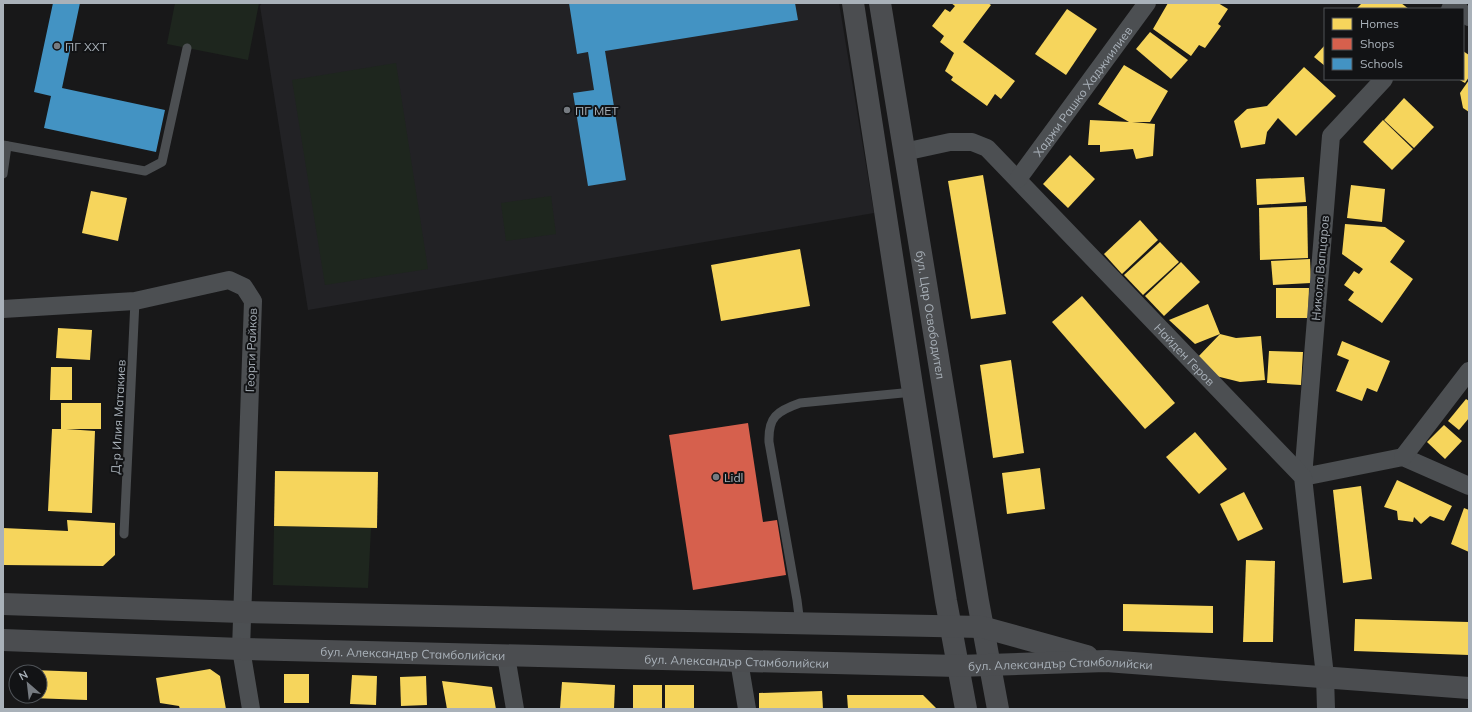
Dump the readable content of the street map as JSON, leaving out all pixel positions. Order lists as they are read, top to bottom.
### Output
{
  "streets": {
    "street": [
      "Хаджи Рашко Хаджиилиев",
      "Никола Вапцаров",
      "бул. Цар Освободител",
      "Георги Райков",
      "Найден Геров",
      "бул. Александър Стамболийски"
    ],
    "lane": ["Д-р Илия Матакиев"]
  },
  "crossings": [
    ["Хаджи Рашко Хаджиилиев", "Найден Геров"],
    ["Никола Вапцаров", "Найден Геров"],
    ["бул. Цар Освободител", "Найден Геров"],
    ["бул. Цар Освободител", "бул. Александър Стамболийски"],
    ["Георги Райков", "Д-р Илия Матакиев"],
    ["Георги Райков", "бул. Александър Стамболийски"]
  ],
  "places": ["ПГ ХХТ", "ПГ МЕТ", "Lidl"],
  "legend": ["Homes", "Shops", "Schools"],
  "north": "top left"
}
